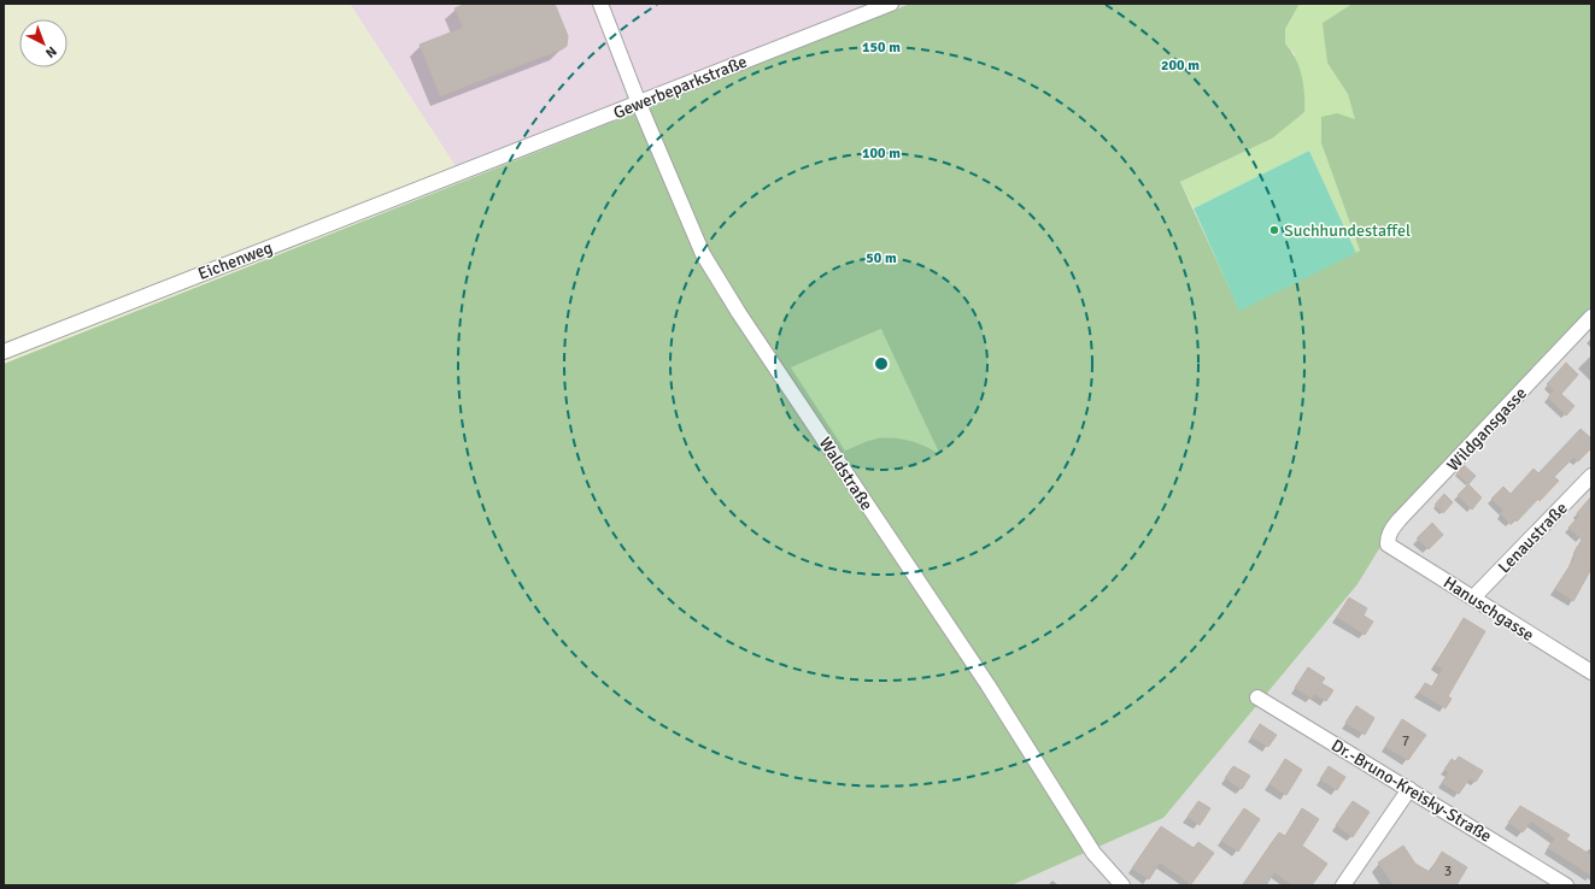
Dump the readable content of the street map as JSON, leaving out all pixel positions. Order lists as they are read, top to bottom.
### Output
{
  "streets": {
    "street": [
      "Gewerbeparkstraße",
      "Eichenweg",
      "Wildgansgasse",
      "Waldstraße",
      "Lenaustraße",
      "Hanuschgasse",
      "Dr.-Bruno-Kreisky-Straße"
    ]
  },
  "crossings": [
    ["Gewerbeparkstraße", "Eichenweg"],
    ["Gewerbeparkstraße", "Waldstraße"],
    ["Wildgansgasse", "Hanuschgasse"],
    ["Lenaustraße", "Hanuschgasse"]
  ],
  "places": ["Suchhundestaffel"],
  "house_numbers": ["7", "3"],
  "north": "bottom right",
  "rings": [
    "150 m",
    "200 m",
    "100 m",
    "50 m"
  ]
}
